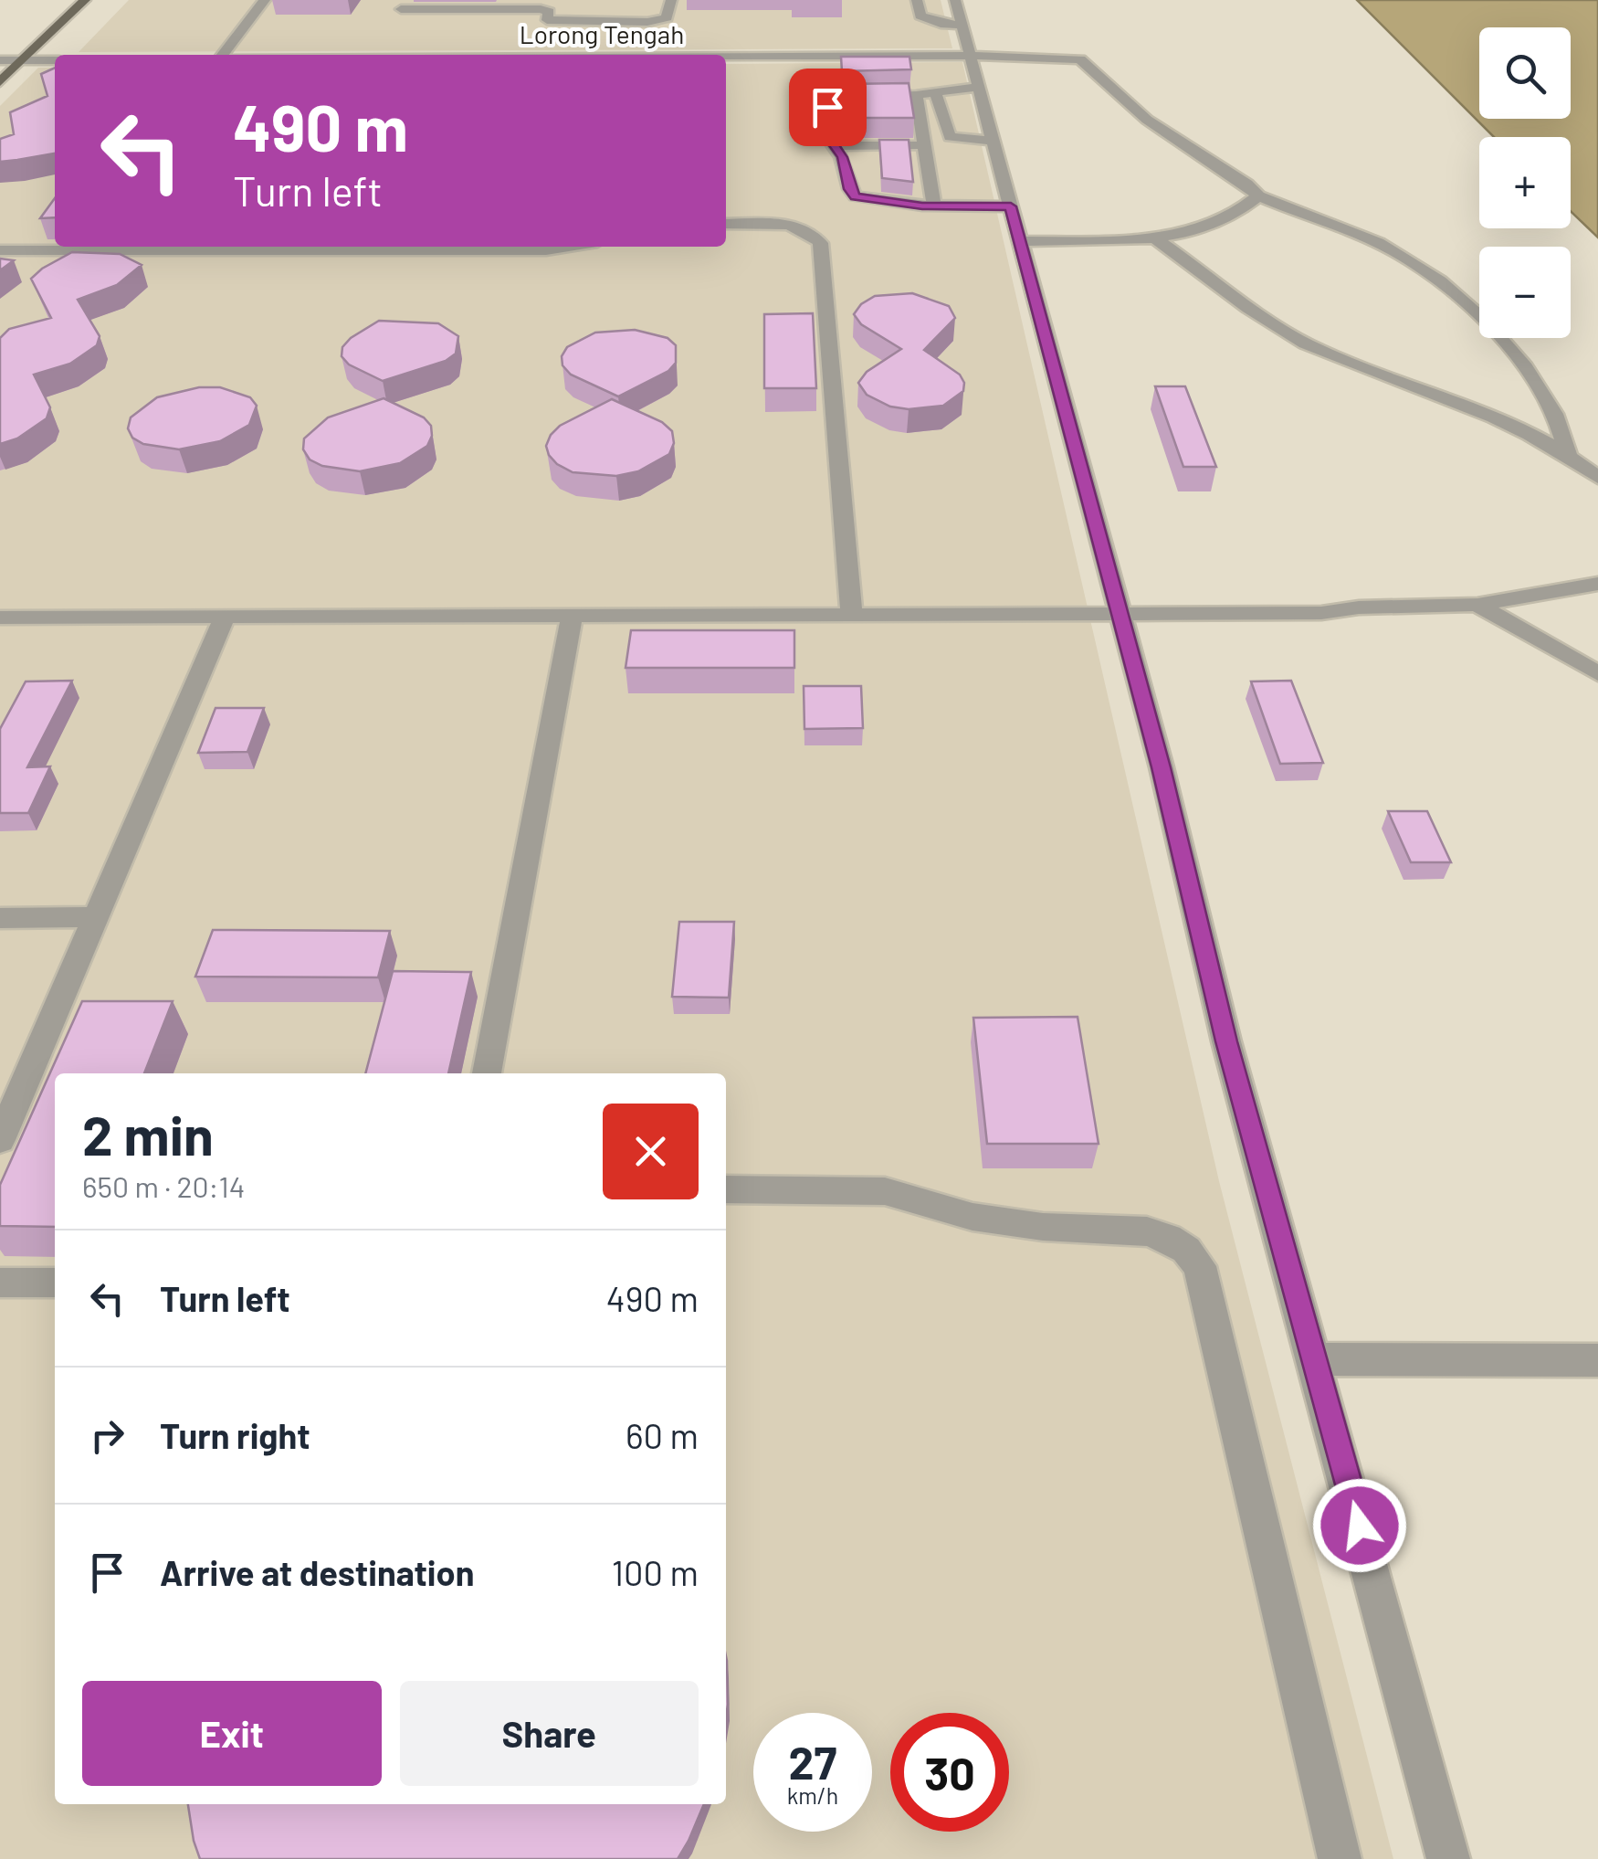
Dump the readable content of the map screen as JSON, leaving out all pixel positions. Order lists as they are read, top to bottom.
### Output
{
  "streets": {
    "street": ["Lorong Tengah"]
  },
  "page": {
    "map_buttons": ["+", "−"],
    "turn": ["490 m", "Turn left"],
    "heading": ["2 min", "650 m · 20:14"],
    "list": [
      {
        "name": "Turn left",
        "value": "490 m"
      },
      {
        "name": "Turn right",
        "value": "60 m"
      },
      {
        "name": "Arrive at destination",
        "value": "100 m"
      }
    ],
    "buttons": ["Exit", "Share"],
    "speed": "27 km/h",
    "limit": "30"
  }
}
